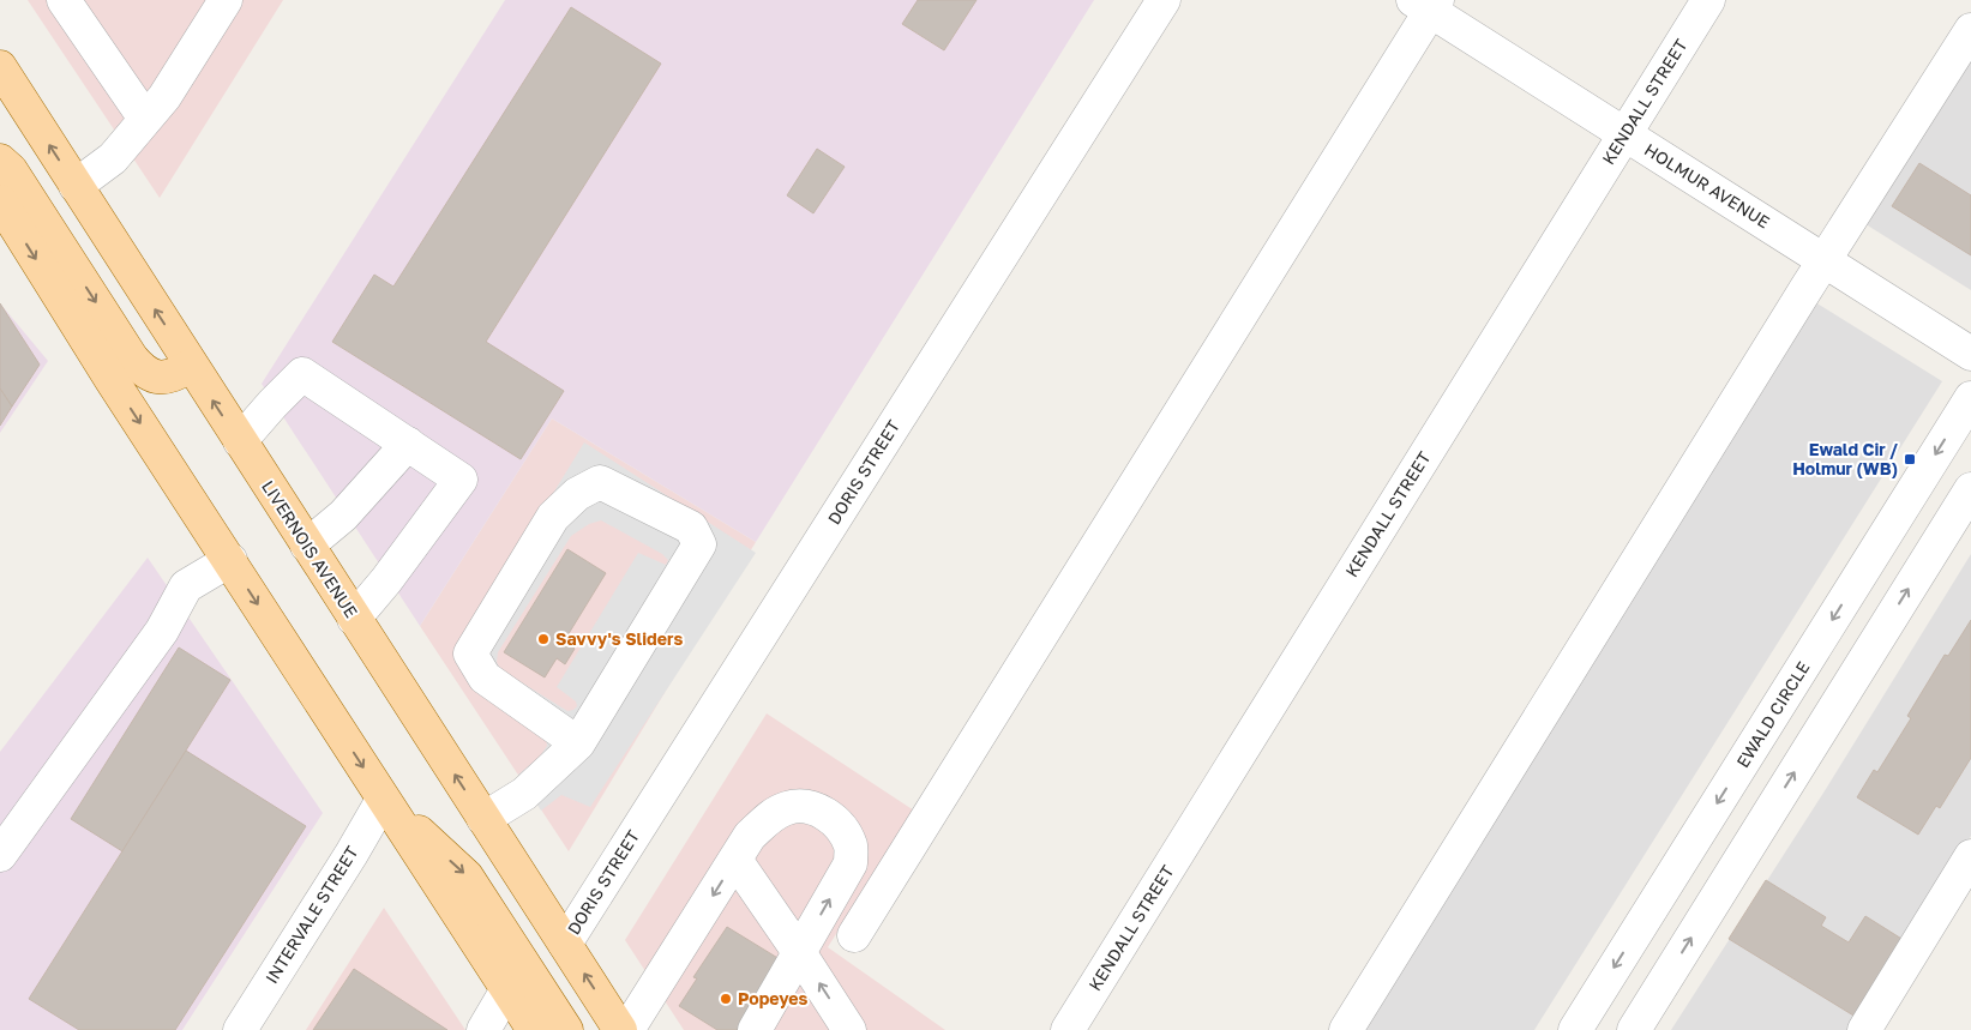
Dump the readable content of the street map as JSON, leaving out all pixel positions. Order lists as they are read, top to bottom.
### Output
{
  "streets": {
    "main road": ["LIVERNOIS AVENUE"],
    "street": [
      "KENDALL STREET",
      "HOLMUR AVENUE",
      "DORIS STREET",
      "EWALD CIRCLE",
      "INTERVALE STREET"
    ]
  },
  "crossings": [
    ["KENDALL STREET", "HOLMUR AVENUE"],
    ["DORIS STREET", "LIVERNOIS AVENUE"]
  ],
  "places": {
    "transit": ["Ewald Cir / Holmur (WB)"],
    "other": ["Savvy's Sliders", "Popeyes"]
  }
}
